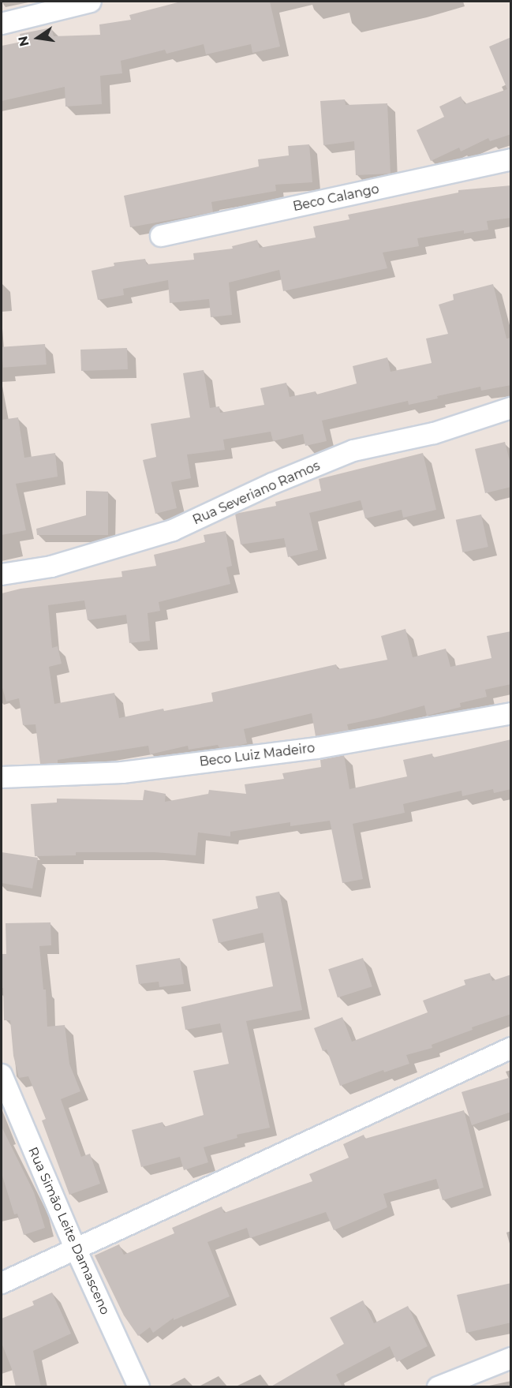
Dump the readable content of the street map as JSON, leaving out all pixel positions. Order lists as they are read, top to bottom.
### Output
{
  "streets": {
    "street": [
      "Beco Calango",
      "Rua Severiano Ramos",
      "Beco Luiz Madeiro",
      "Rua Simão Leite Damasceno"
    ]
  },
  "north": "left"
}
